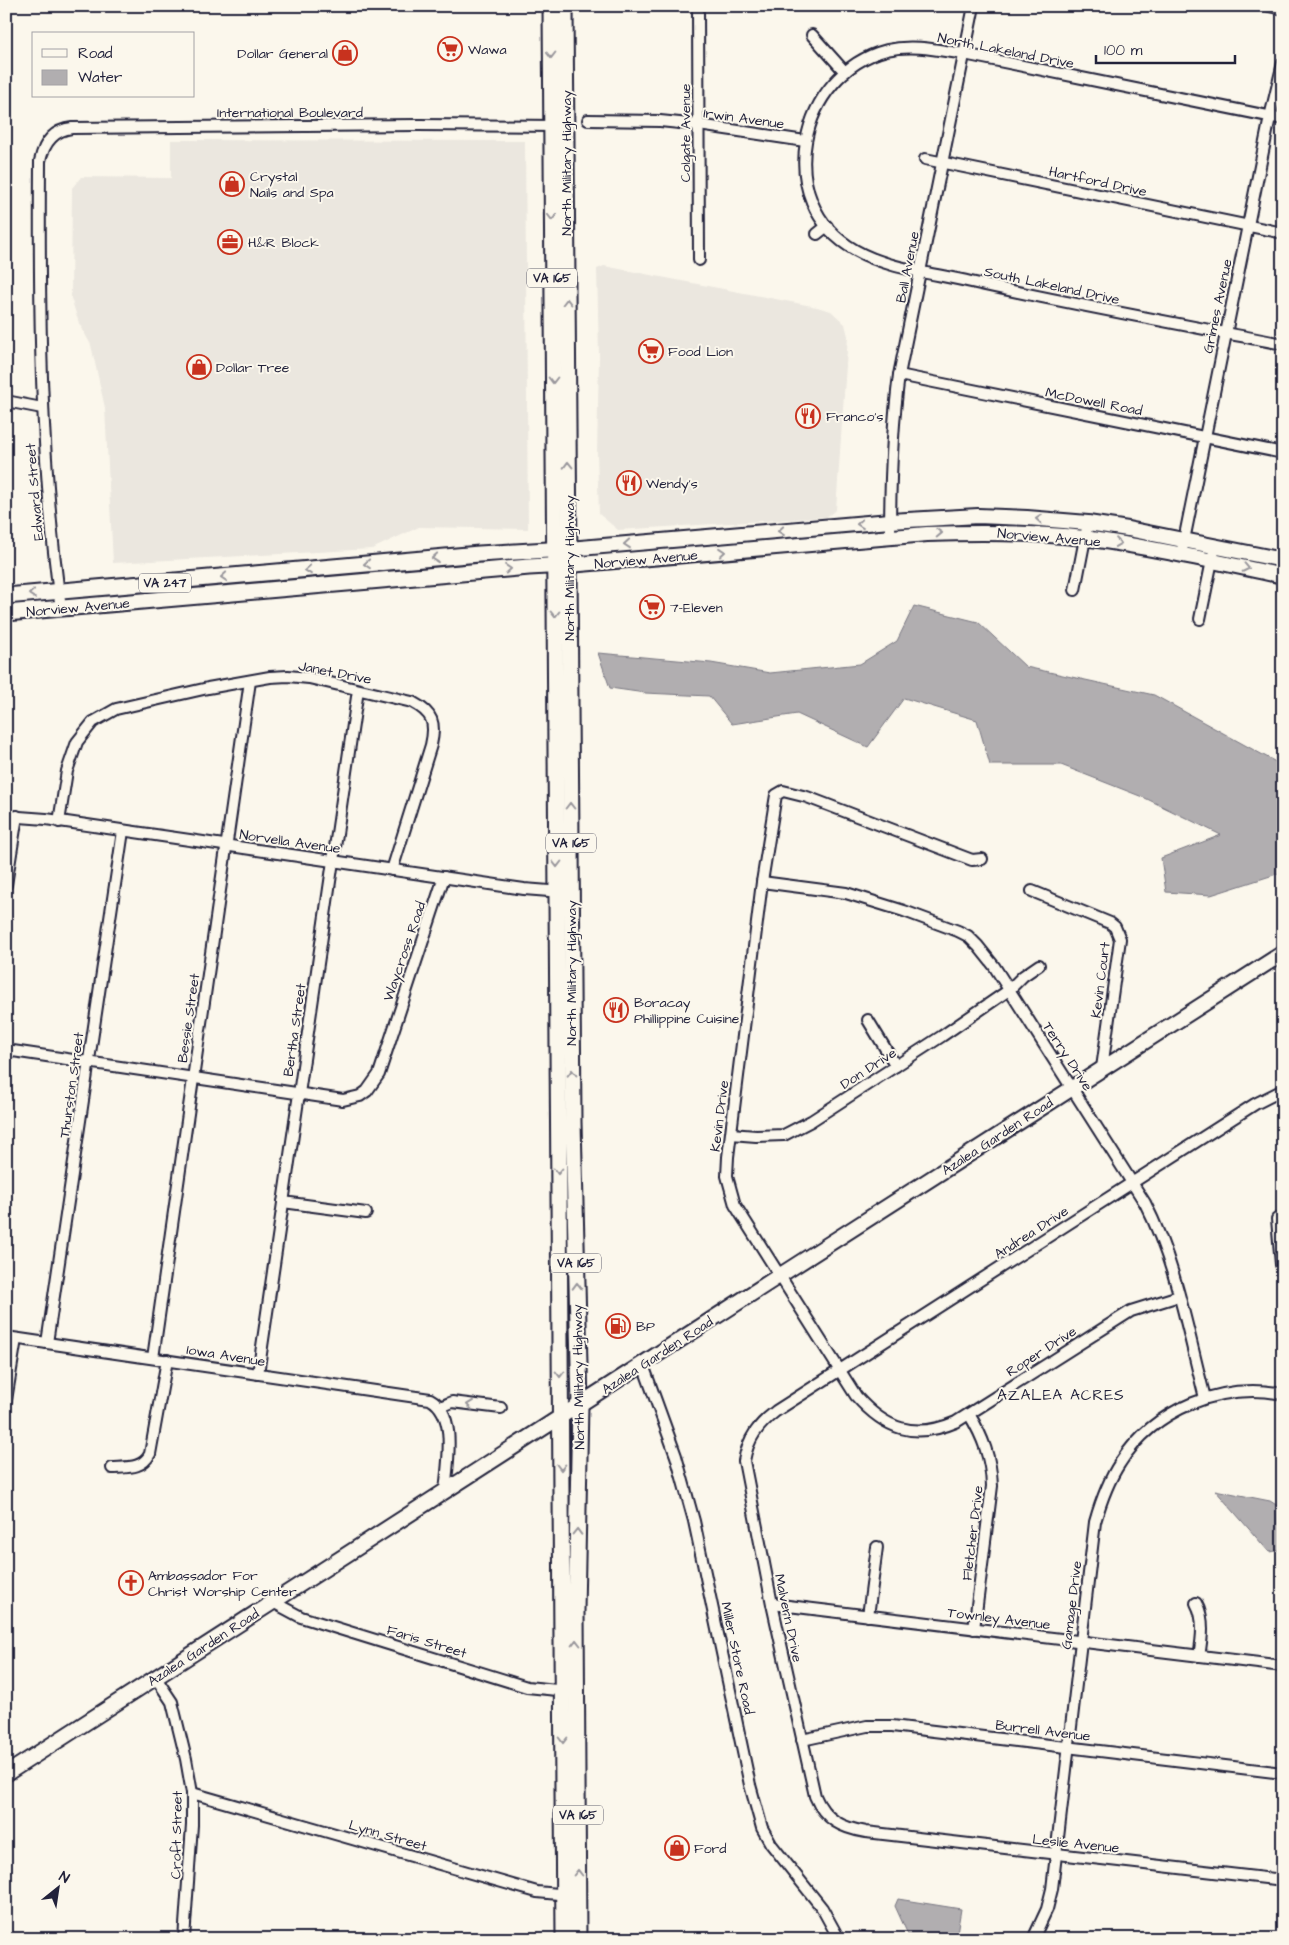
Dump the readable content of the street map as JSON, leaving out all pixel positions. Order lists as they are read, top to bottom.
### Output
{
  "streets": {
    "main road": [
      "North Military Highway",
      "VA 165",
      "Norview Avenue",
      "VA 247",
      "Azalea Garden Road"
    ],
    "street": [
      "North Lakeland Drive",
      "International Boulevard",
      "Irwin Avenue",
      "Colgate Avenue",
      "Hartford Drive",
      "Ball Avenue",
      "South Lakeland Drive",
      "Grimes Avenue",
      "McDowell Road",
      "Edward Street",
      "Janet Drive",
      "Norvella Avenue",
      "Waycross Road",
      "Kevin Court",
      "Bessie Street",
      "Bertha Street",
      "Terry Drive",
      "Don Drive",
      "Thurston Street",
      "Kevin Drive",
      "Andrea Drive",
      "Roper Drive",
      "Iowa Avenue",
      "Fletcher Drive",
      "Gamage Drive",
      "Malvern Drive",
      "Townley Avenue",
      "Faris Street",
      "Miller Store Road",
      "Burrell Avenue",
      "Croft Street",
      "Lynn Street",
      "Leslie Avenue"
    ]
  },
  "crossings": [
    ["North Lakeland Drive", "Irwin Avenue"],
    ["North Lakeland Drive", "Ball Avenue"],
    ["North Lakeland Drive", "South Lakeland Drive"],
    ["North Lakeland Drive", "Grimes Avenue"],
    ["International Boulevard", "North Military Highway"],
    ["International Boulevard", "Edward Street"],
    ["Irwin Avenue", "Colgate Avenue"],
    ["Irwin Avenue", "South Lakeland Drive"],
    ["North Military Highway", "Norview Avenue"],
    ["North Military Highway", "Norvella Avenue"],
    ["North Military Highway", "Azalea Garden Road"],
    ["North Military Highway", "Faris Street"],
    ["North Military Highway", "Lynn Street"],
    ["Hartford Drive", "Ball Avenue"],
    ["Hartford Drive", "Grimes Avenue"],
    ["Ball Avenue", "South Lakeland Drive"],
    ["Ball Avenue", "McDowell Road"],
    ["Ball Avenue", "Norview Avenue"],
    ["South Lakeland Drive", "Grimes Avenue"],
    ["Grimes Avenue", "McDowell Road"],
    ["Grimes Avenue", "Norview Avenue"],
    ["Edward Street", "Norview Avenue"],
    ["Janet Drive", "Norvella Avenue"],
    ["Janet Drive", "Bessie Street"],
    ["Janet Drive", "Bertha Street"],
    ["Norvella Avenue", "Waycross Road"],
    ["Norvella Avenue", "Bessie Street"],
    ["Norvella Avenue", "Bertha Street"],
    ["Norvella Avenue", "Thurston Street"],
    ["Waycross Road", "Bessie Street"],
    ["Waycross Road", "Bertha Street"],
    ["Waycross Road", "Thurston Street"],
    ["Kevin Court", "Azalea Garden Road"],
    ["Bessie Street", "Iowa Avenue"],
    ["Bertha Street", "Iowa Avenue"],
    ["Terry Drive", "Don Drive"],
    ["Terry Drive", "Kevin Drive"],
    ["Terry Drive", "Azalea Garden Road"],
    ["Terry Drive", "Andrea Drive"],
    ["Terry Drive", "Roper Drive"],
    ["Terry Drive", "Gamage Drive"],
    ["Don Drive", "Kevin Drive"],
    ["Thurston Street", "Iowa Avenue"],
    ["Kevin Drive", "Azalea Garden Road"],
    ["Kevin Drive", "Andrea Drive"],
    ["Kevin Drive", "Roper Drive"],
    ["Azalea Garden Road", "Faris Street"],
    ["Azalea Garden Road", "Miller Store Road"],
    ["Azalea Garden Road", "Croft Street"],
    ["Andrea Drive", "Malvern Drive"],
    ["Roper Drive", "Fletcher Drive"],
    ["Fletcher Drive", "Townley Avenue"],
    ["Gamage Drive", "Townley Avenue"],
    ["Gamage Drive", "Burrell Avenue"],
    ["Gamage Drive", "Leslie Avenue"],
    ["Malvern Drive", "Townley Avenue"],
    ["Malvern Drive", "Burrell Avenue"],
    ["Malvern Drive", "Leslie Avenue"],
    ["Croft Street", "Lynn Street"]
  ],
  "districts": ["AZALEA ACRES"],
  "places": {
    "supermarket": ["Wawa", "Food Lion", "7-Eleven"],
    "shop": [
      "Dollar General",
      "Crystal Nails and Spa",
      "Dollar Tree",
      "Ford"
    ],
    "office": ["H&R Block"],
    "restaurant": ["Franco's", "Wendy's", "Boracay Phillippine Cuisine"],
    "fuel station": ["BP"],
    "church": ["Ambassador For Christ Worship Center"]
  },
  "legend": ["Road", "Water"],
  "scale_bar": "100 m",
  "north": "top right"
}
